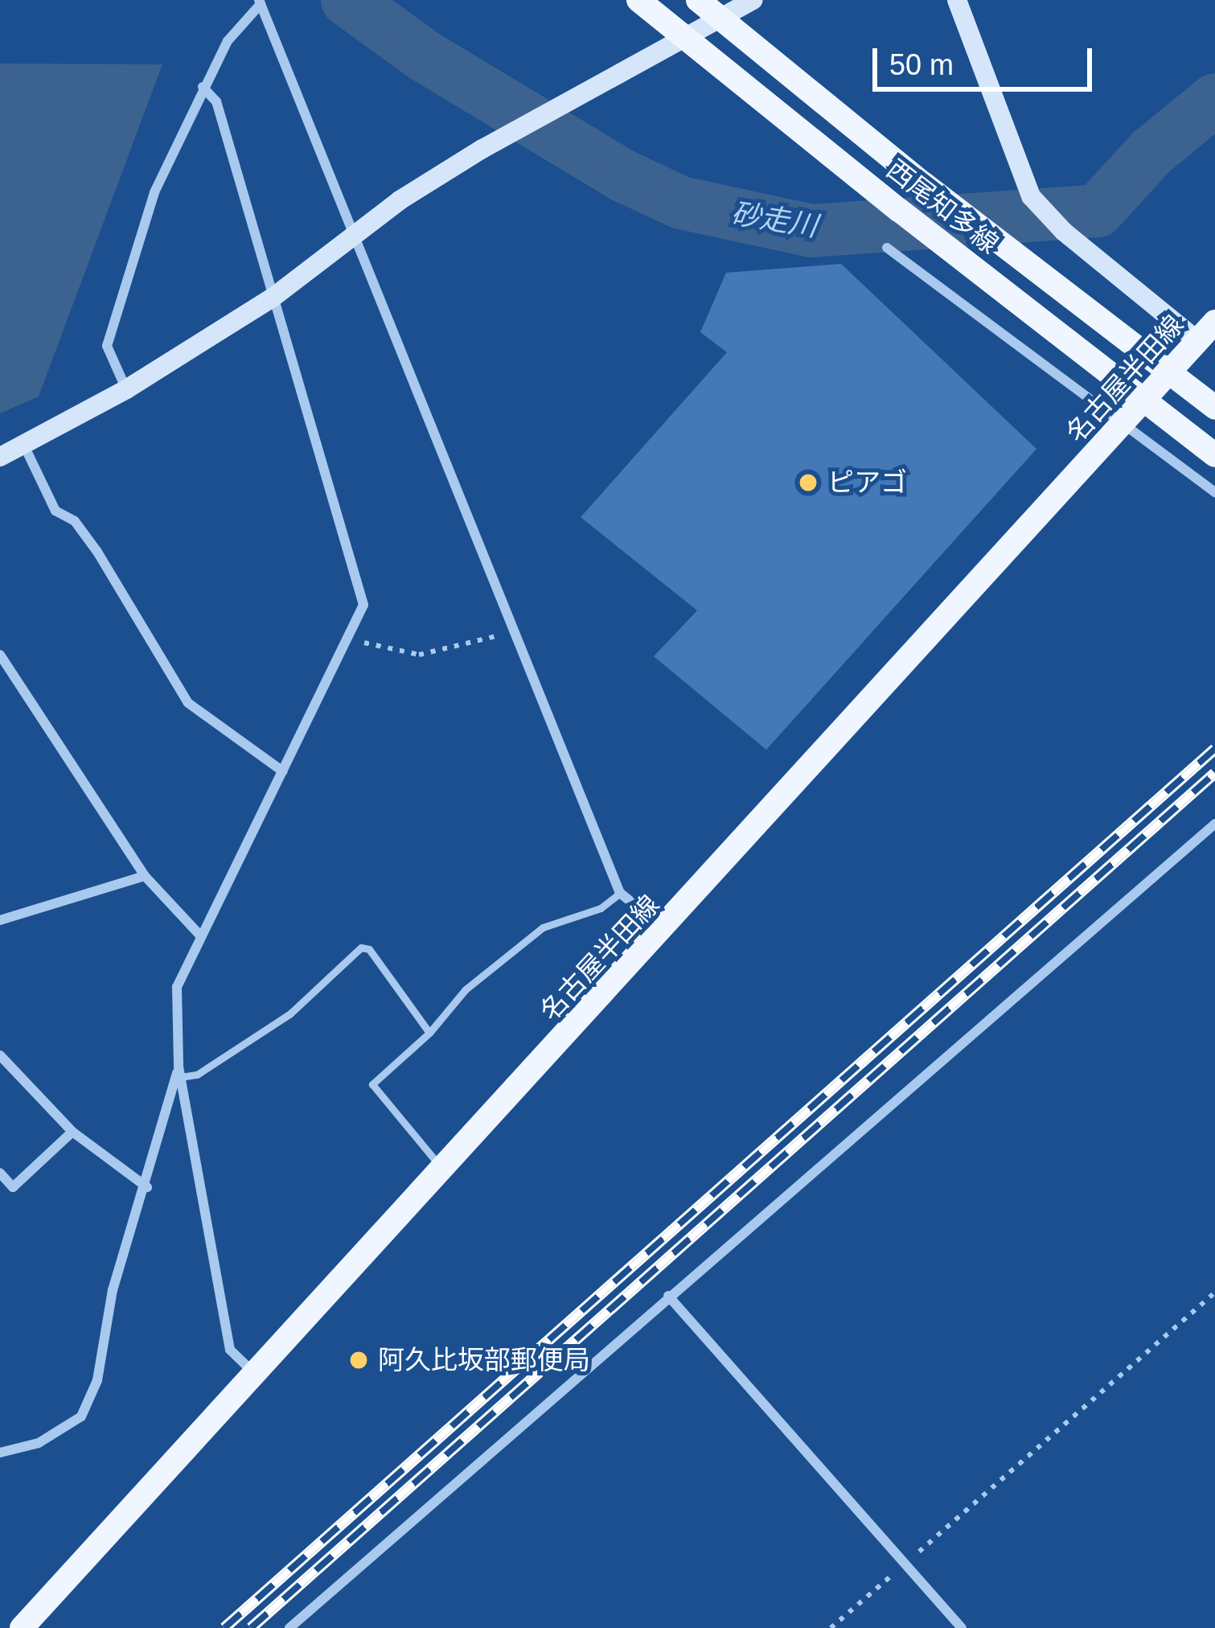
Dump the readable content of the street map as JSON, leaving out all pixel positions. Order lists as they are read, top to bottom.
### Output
{
  "streets": {
    "main road": ["西尾知多線", "名古屋半田線"]
  },
  "water": ["砂走川"],
  "places": ["ピアゴ", "阿久比坂部郵便局"],
  "scale_bar": "50 m"
}
